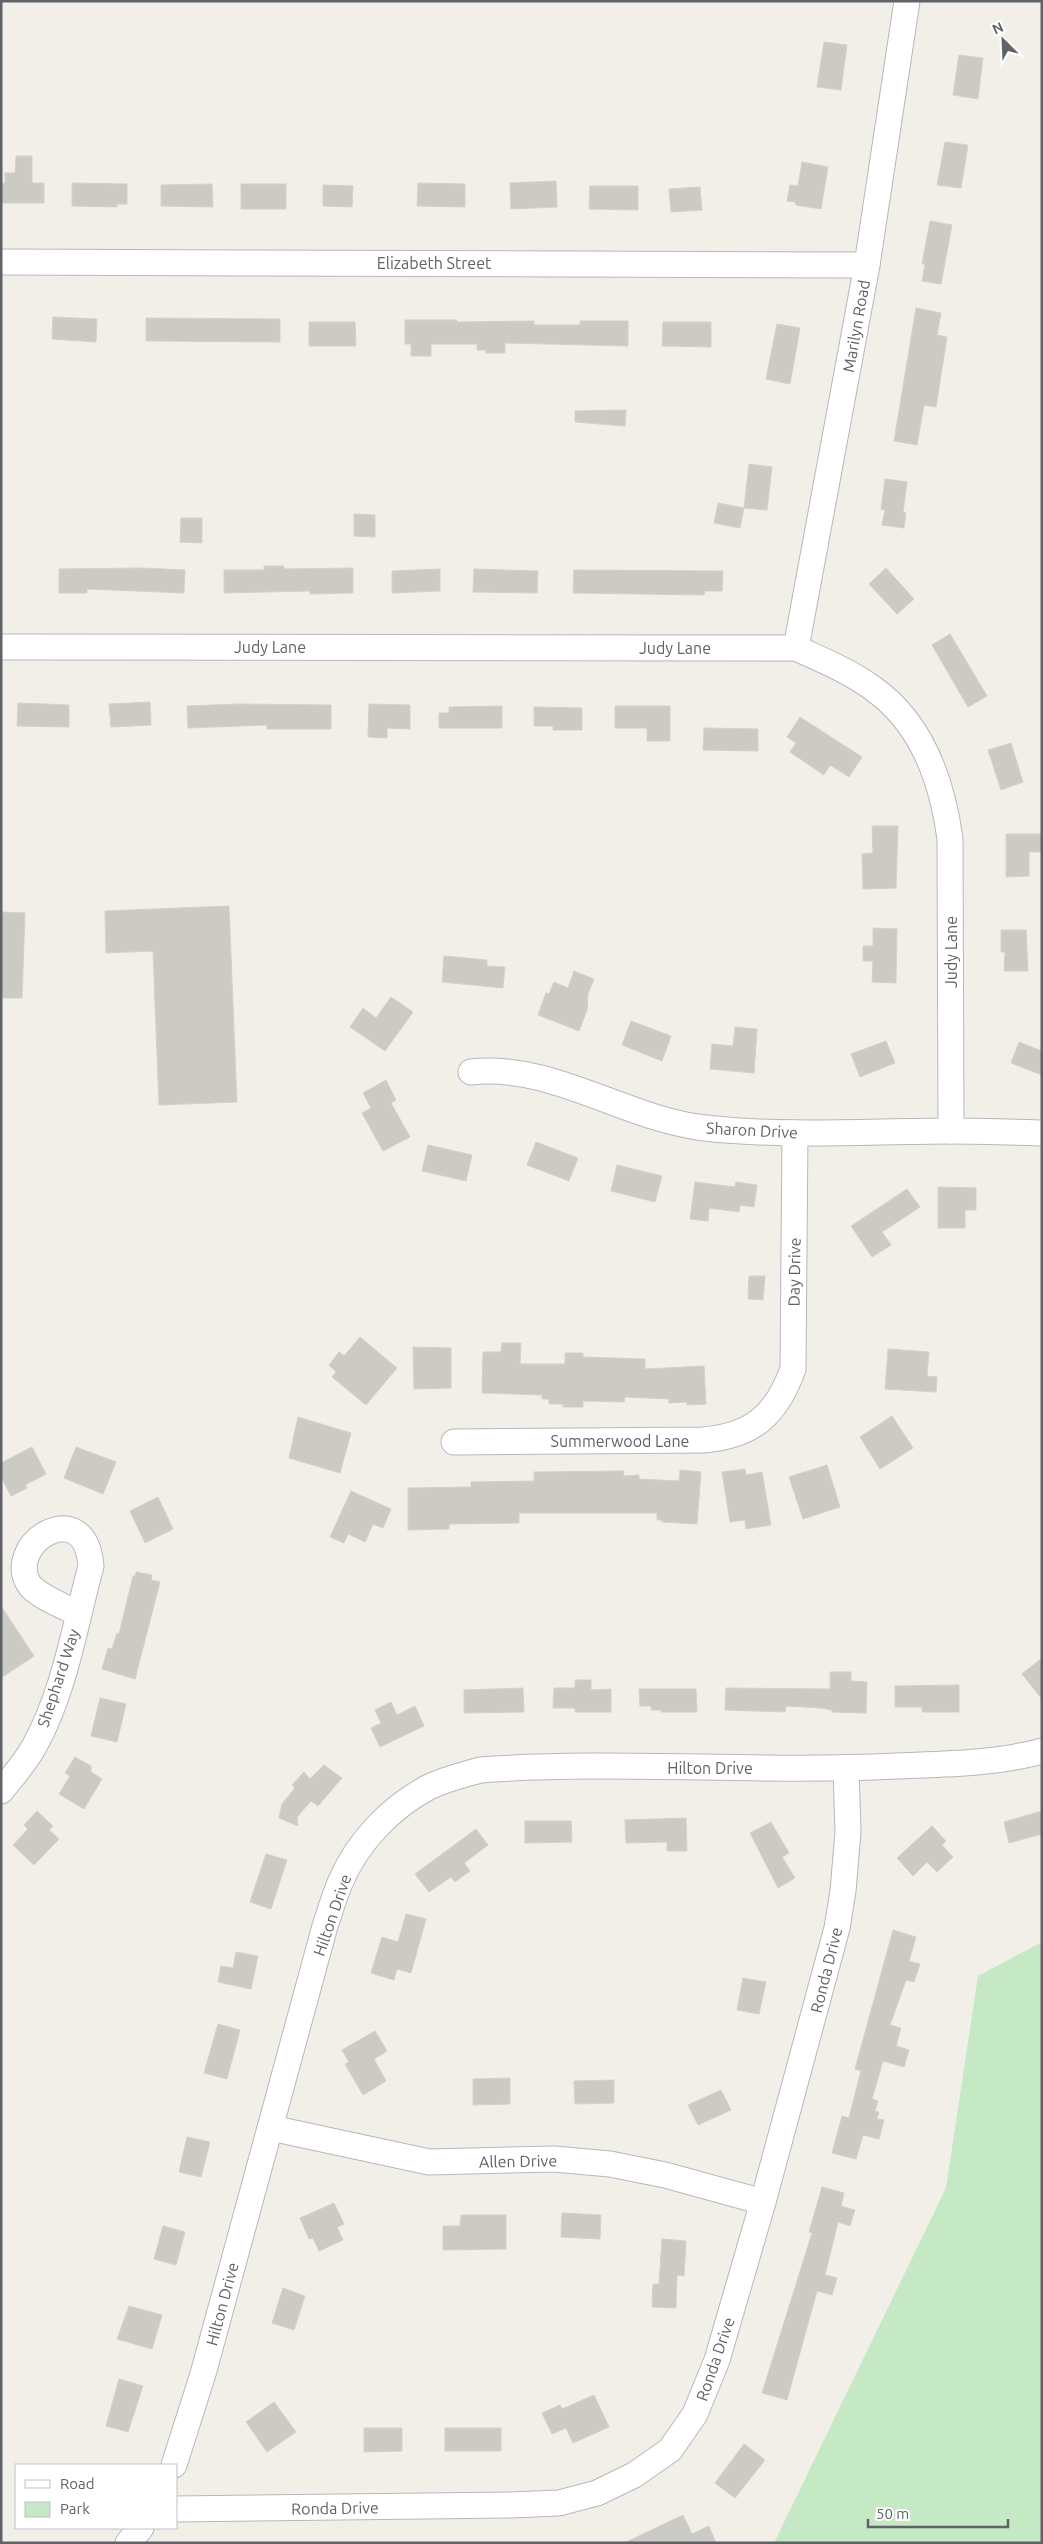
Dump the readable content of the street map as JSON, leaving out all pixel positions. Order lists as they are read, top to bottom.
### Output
{
  "streets": {
    "street": [
      "Elizabeth Street",
      "Marilyn Road",
      "Judy Lane",
      "Sharon Drive",
      "Day Drive",
      "Summerwood Lane",
      "Shephard Way",
      "Hilton Drive",
      "Ronda Drive",
      "Allen Drive"
    ]
  },
  "crossings": [
    ["Elizabeth Street", "Marilyn Road"],
    ["Marilyn Road", "Judy Lane"],
    ["Judy Lane", "Sharon Drive"],
    ["Sharon Drive", "Day Drive"],
    ["Day Drive", "Summerwood Lane"],
    ["Hilton Drive", "Ronda Drive"],
    ["Hilton Drive", "Allen Drive"],
    ["Ronda Drive", "Allen Drive"]
  ],
  "legend": ["Road", "Park"],
  "scale_bar": "50 m",
  "north": "top left"
}
